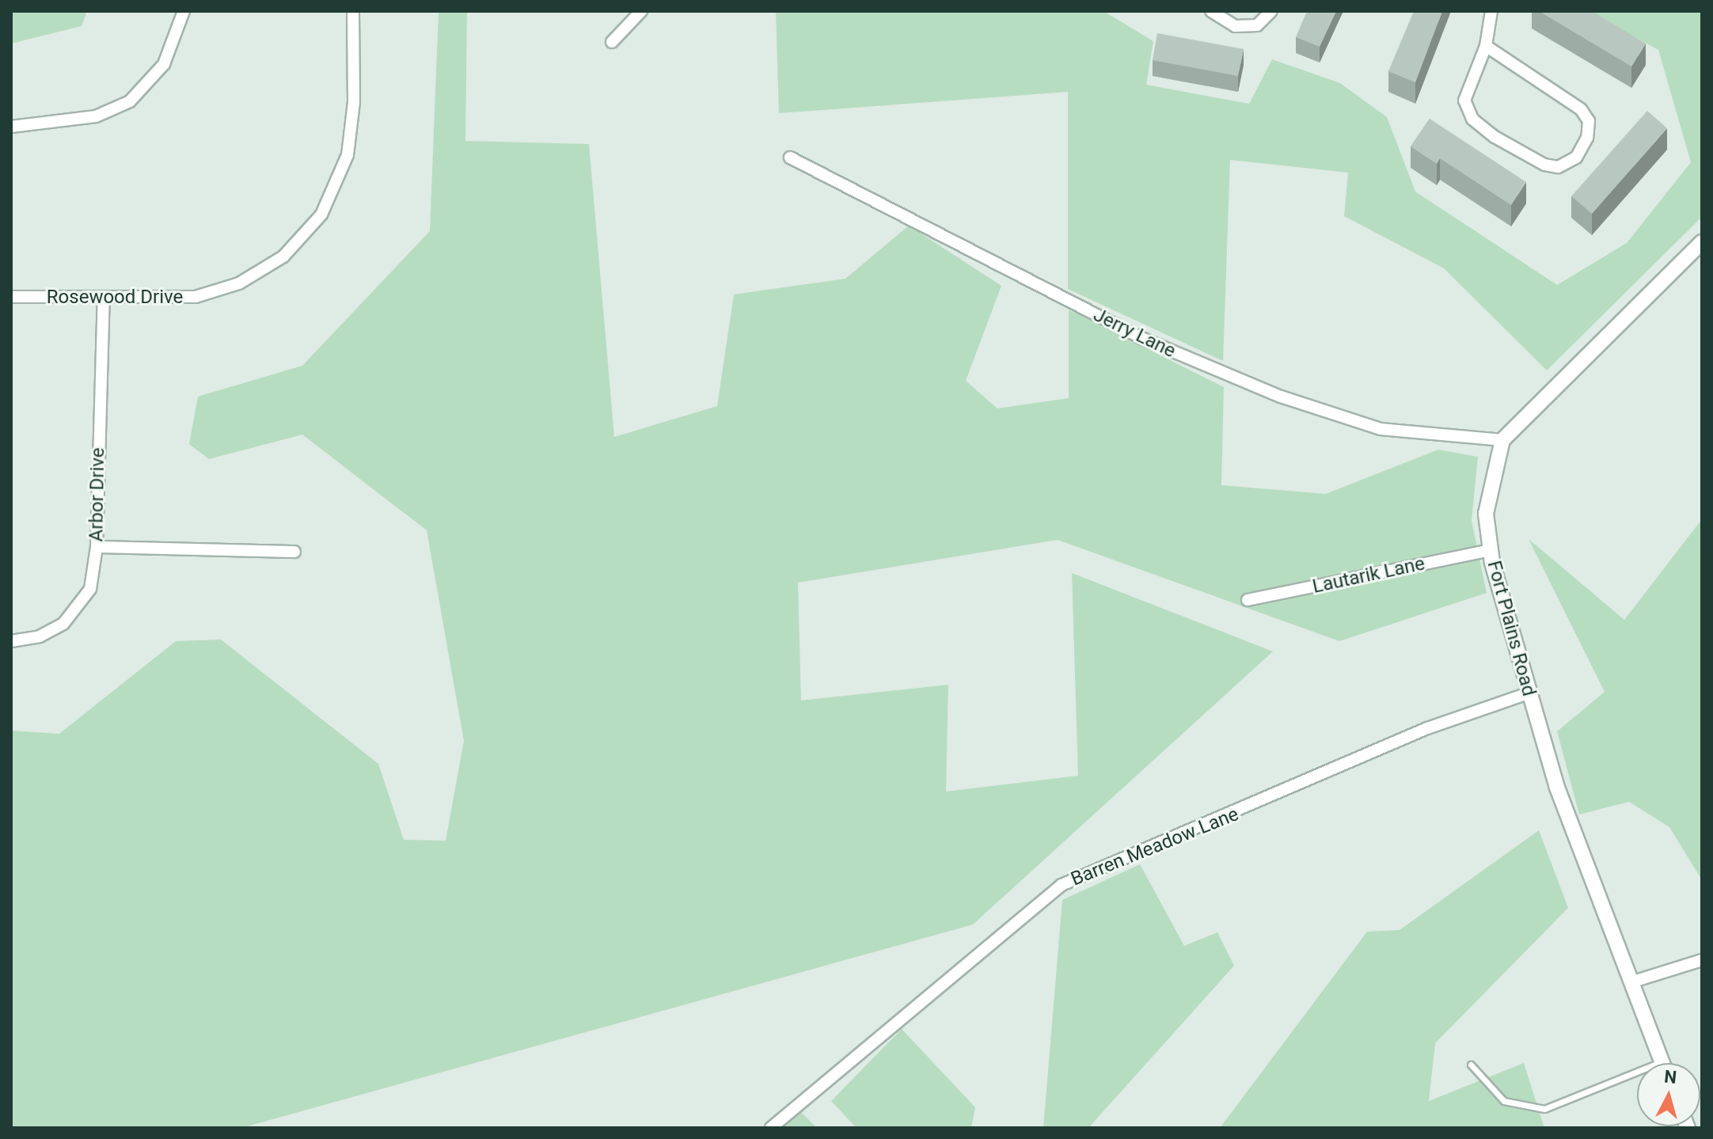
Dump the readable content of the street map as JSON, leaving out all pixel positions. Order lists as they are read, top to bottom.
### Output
{
  "streets": {
    "street": [
      "Rosewood Drive",
      "Jerry Lane",
      "Arbor Drive",
      "Lautarik Lane",
      "Fort Plains Road",
      "Barren Meadow Lane"
    ]
  },
  "crossings": [
    ["Rosewood Drive", "Arbor Drive"],
    ["Jerry Lane", "Fort Plains Road"],
    ["Lautarik Lane", "Fort Plains Road"],
    ["Fort Plains Road", "Barren Meadow Lane"]
  ],
  "north": "top"
}
